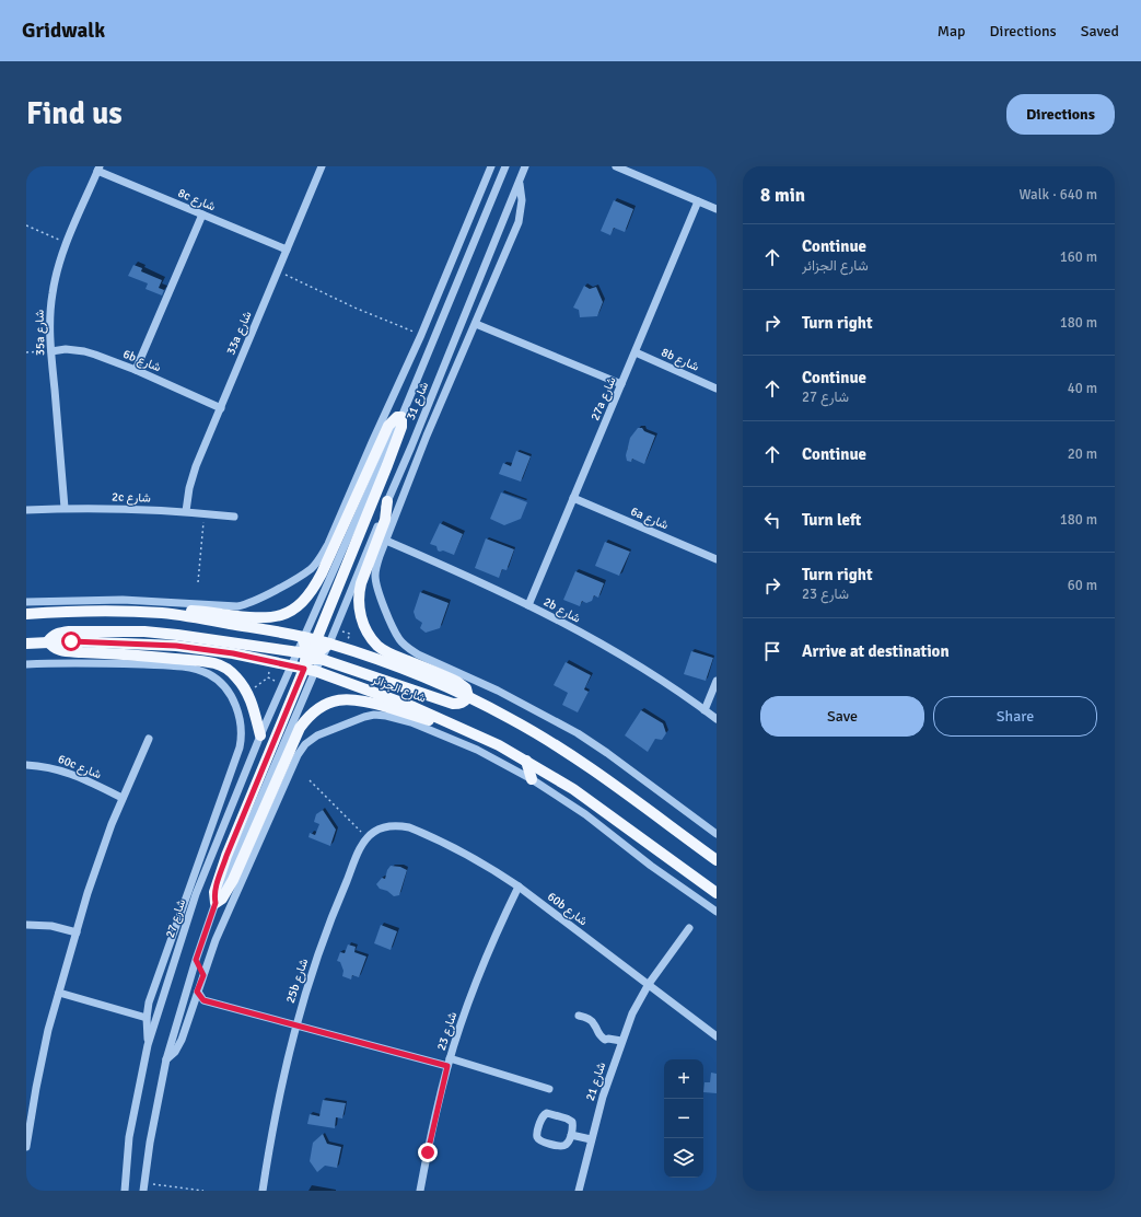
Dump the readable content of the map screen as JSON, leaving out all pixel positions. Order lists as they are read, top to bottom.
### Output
{
  "streets": {
    "main road": ["شارع الجزائر"],
    "street": [
      "8c شارع",
      "35a شارع",
      "33a شارع",
      "8b شارع",
      "6b شارع",
      "27a شارع",
      "شارع 31",
      "2c شارع",
      "6a شارع",
      "2b شارع",
      "60c شارع",
      "60b شارع",
      "شارع 27",
      "25b شارع",
      "شارع 23",
      "شارع 21"
    ]
  },
  "crossings": [
    ["8c شارع", "35a شارع"],
    ["8c شارع", "33a شارع"],
    ["35a شارع", "6b شارع"],
    ["35a شارع", "2c شارع"],
    ["33a شارع", "6b شارع"],
    ["33a شارع", "2c شارع"],
    ["8b شارع", "27a شارع"],
    ["27a شارع", "6a شارع"],
    ["27a شارع", "2b شارع"],
    ["شارع 31", "شارع الجزائر"],
    ["60b شارع", "25b شارع"],
    ["60b شارع", "شارع 23"],
    ["60b شارع", "شارع 21"]
  ],
  "page": {
    "header": "Gridwalk",
    "nav": ["Map", "Directions", "Saved"],
    "buttons": [
      "Directions",
      ["Save", "Share"]
    ],
    "title": "Find us",
    "heading": ["8 min", "Walk · 640 m"],
    "list": [
      ["Continue", "شارع الجزائر", "160 m"],
      ["Turn right", "180 m"],
      ["Continue", "شارع 27", "40 m"],
      ["Continue", "20 m"],
      ["Turn left", "180 m"],
      ["Turn right", "شارع 23", "60 m"],
      "Arrive at destination"
    ],
    "map_buttons": ["+", "−"]
  }
}
